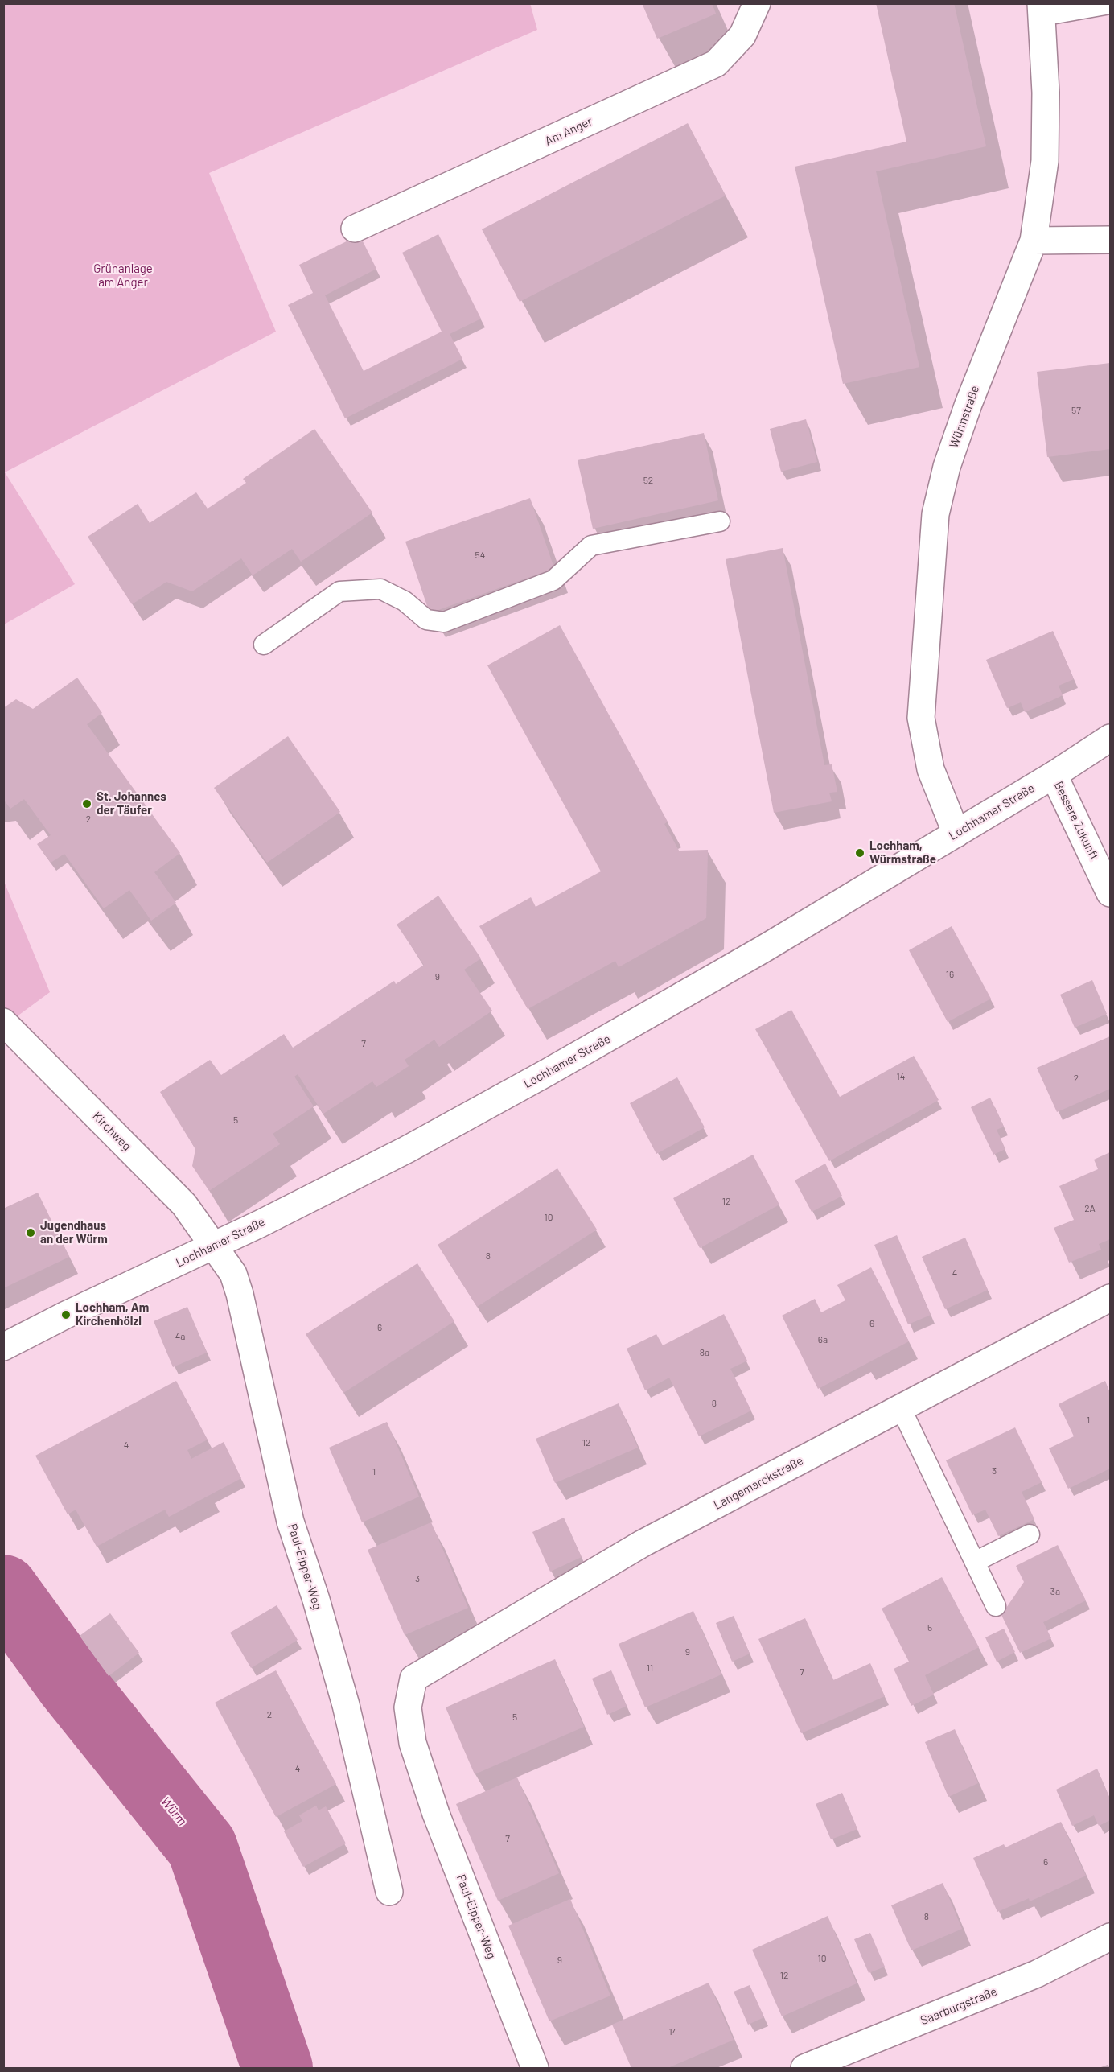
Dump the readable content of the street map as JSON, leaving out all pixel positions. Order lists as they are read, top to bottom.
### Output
{
  "streets": {
    "street": [
      "Am Anger",
      "Würmstraße",
      "Lochhamer Straße",
      "Bessere Zukunft",
      "Kirchweg",
      "Langemarckstraße",
      "Paul-Eipper-Weg",
      "Saarburgstraße"
    ]
  },
  "crossings": [
    ["Würmstraße", "Lochhamer Straße"],
    ["Lochhamer Straße", "Bessere Zukunft"],
    ["Lochhamer Straße", "Kirchweg"],
    ["Lochhamer Straße", "Paul-Eipper-Weg"],
    ["Kirchweg", "Paul-Eipper-Weg"],
    ["Langemarckstraße", "Paul-Eipper-Weg"]
  ],
  "water": ["Würm"],
  "parks": ["Grünanlage am Anger"],
  "places": [
    "St. Johannes der Täufer",
    "Lochham, Würmstraße",
    "Jugendhaus an der Würm",
    "Lochham, Am Kirchenhölzl"
  ],
  "house_numbers": [
    "57",
    "52",
    "54",
    "2",
    "16",
    "9",
    "7",
    "14",
    "2",
    "5",
    "12",
    "2A",
    "10",
    "8",
    "4",
    "6",
    "6",
    "4a",
    "6a",
    "8a",
    "8",
    "1",
    "12",
    "4",
    "3",
    "1",
    "3",
    "3a",
    "5",
    "9",
    "11",
    "7",
    "2",
    "5",
    "4",
    "7",
    "6",
    "8",
    "10",
    "9",
    "12",
    "14"
  ]
}
